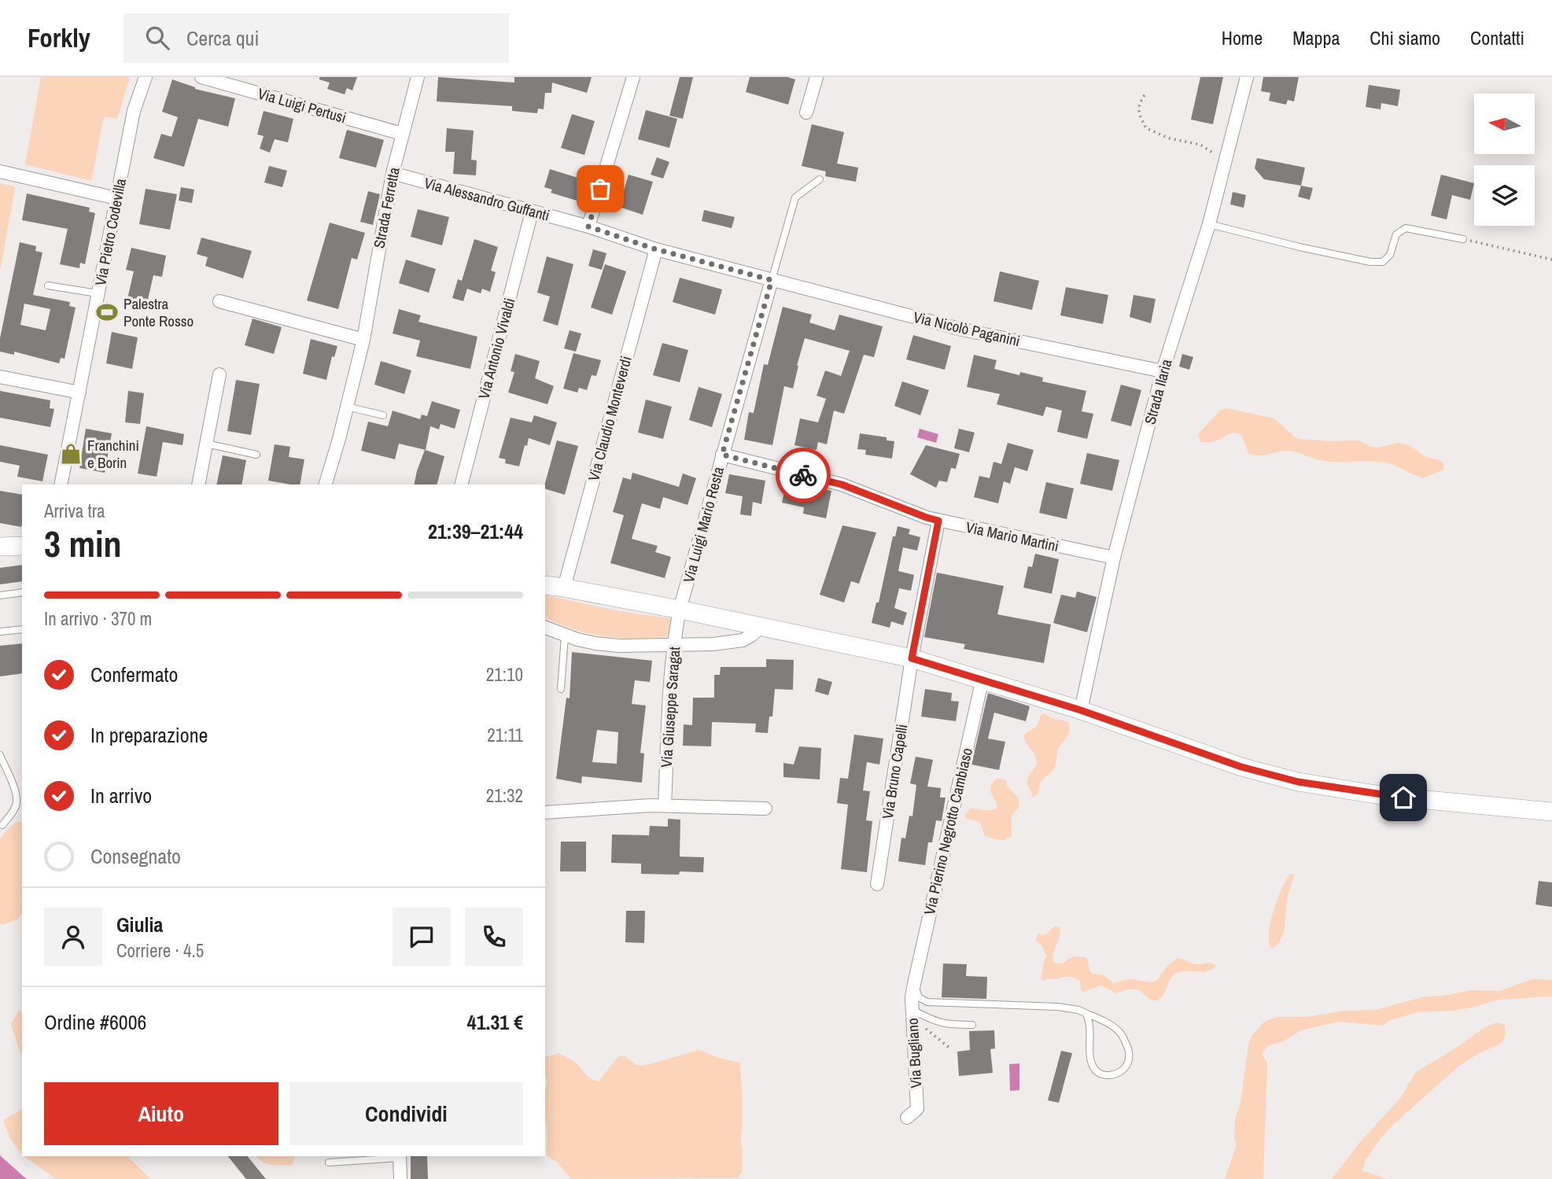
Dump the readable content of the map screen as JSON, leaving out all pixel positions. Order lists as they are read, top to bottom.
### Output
{
  "streets": {
    "street": [
      "Via Luigi Pertusi",
      "Via Alessandro Guffanti",
      "Strada Ferretta",
      "Via Pietro Codevilla",
      "Via Nicolò Paganini",
      "Via Antonio Vivaldi",
      "Strada Ilaria",
      "Via Claudio Monteverdi",
      "Via Luigi Mario Resta",
      "Via Mario Martini",
      "Via Giuseppe Saragat",
      "Via Bruno Capelli",
      "Via Pierino Negrotto Cambiaso",
      "Via Bugliano"
    ]
  },
  "crossings": [
    ["Via Luigi Pertusi", "Strada Ferretta"],
    ["Via Alessandro Guffanti", "Strada Ferretta"],
    ["Via Alessandro Guffanti", "Via Nicolò Paganini"],
    ["Via Alessandro Guffanti", "Via Antonio Vivaldi"],
    ["Via Alessandro Guffanti", "Via Claudio Monteverdi"],
    ["Via Alessandro Guffanti", "Via Luigi Mario Resta"],
    ["Via Nicolò Paganini", "Strada Ilaria"],
    ["Via Nicolò Paganini", "Via Luigi Mario Resta"],
    ["Strada Ilaria", "Via Mario Martini"],
    ["Via Luigi Mario Resta", "Via Mario Martini"],
    ["Via Luigi Mario Resta", "Via Giuseppe Saragat"],
    ["Via Mario Martini", "Via Bruno Capelli"],
    ["Via Pierino Negrotto Cambiaso", "Via Bugliano"]
  ],
  "places": {
    "sports": ["Palestra Ponte Rosso"],
    "shop": ["Franchini e Borin"]
  },
  "north": "left",
  "page": {
    "header": "Forkly",
    "search": "Cerca qui",
    "nav": [
      "Home",
      "Mappa",
      "Chi siamo",
      "Contatti"
    ],
    "heading": ["3 min", "Arriva tra", "21:39–21:44"],
    "panel": [
      "Giulia",
      "Corriere · 4.5",
      "Ordine #6006",
      "41.31 €"
    ],
    "bar": "In arrivo · 370 m",
    "list": [
      ["Confermato", "21:10"],
      ["In preparazione", "21:11"],
      ["In arrivo", "21:32"],
      "Consegnato"
    ],
    "buttons": ["Aiuto", "Condividi"]
  }
}
